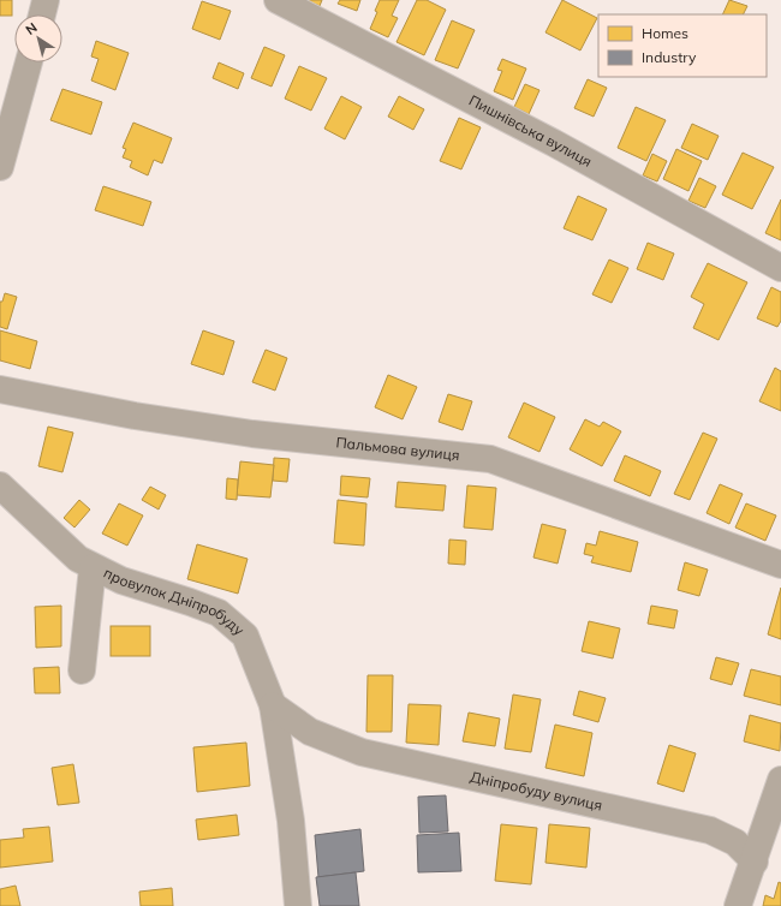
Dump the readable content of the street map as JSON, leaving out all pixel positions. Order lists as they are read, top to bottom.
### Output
{
  "streets": {
    "street": [
      "Пишнівська вулиця",
      "Пальмова вулиця",
      "провулок Дніпробуду",
      "Дніпробуду вулиця"
    ]
  },
  "crossings": [
    ["провулок Дніпробуду", "Дніпробуду вулиця"]
  ],
  "legend": ["Homes", "Industry"],
  "north": "top left"
}
